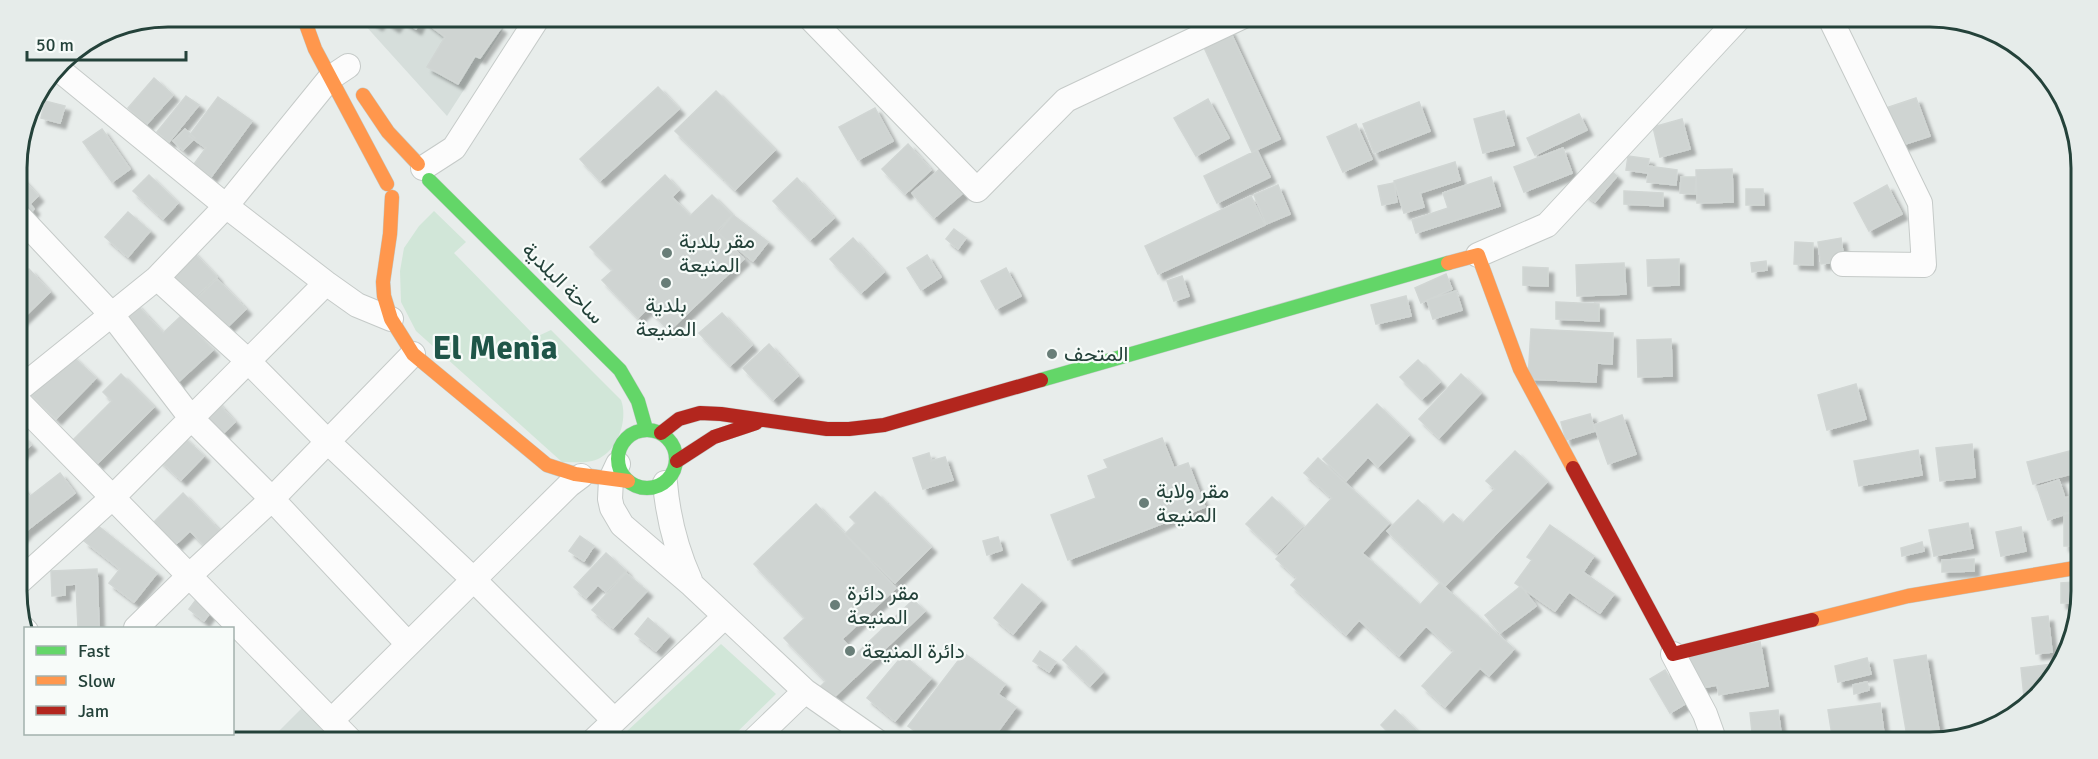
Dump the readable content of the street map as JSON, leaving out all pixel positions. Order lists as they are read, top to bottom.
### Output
{
  "streets": {
    "street": ["ساحة البلدية"]
  },
  "districts": ["El Menia"],
  "places": [
    "مقر بلدية المنيعة",
    "بلدية المنيعة",
    "المتحف",
    "مقر ولاية المنيعة",
    "مقر دائرة المنيعة",
    "دائرة المنيعة"
  ],
  "legend": ["Fast", "Slow", "Jam"],
  "scale_bar": "50 m"
}
